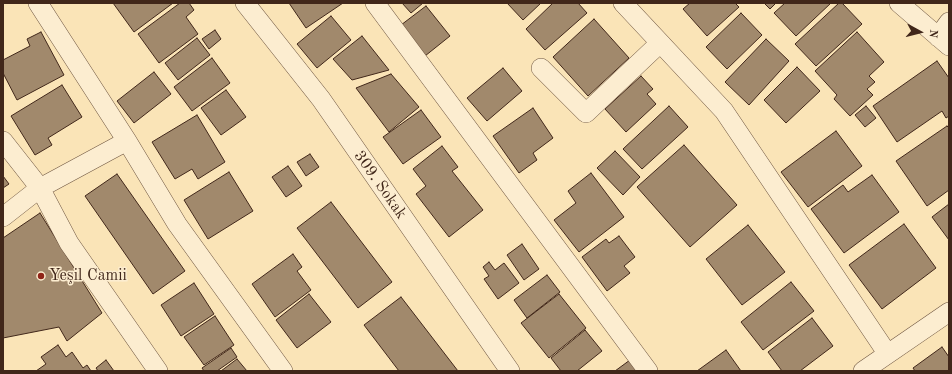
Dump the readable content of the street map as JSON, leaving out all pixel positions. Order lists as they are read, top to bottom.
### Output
{
  "streets": {
    "street": ["309. Sokak"]
  },
  "places": ["Yeşil Camii"],
  "north": "right"
}
